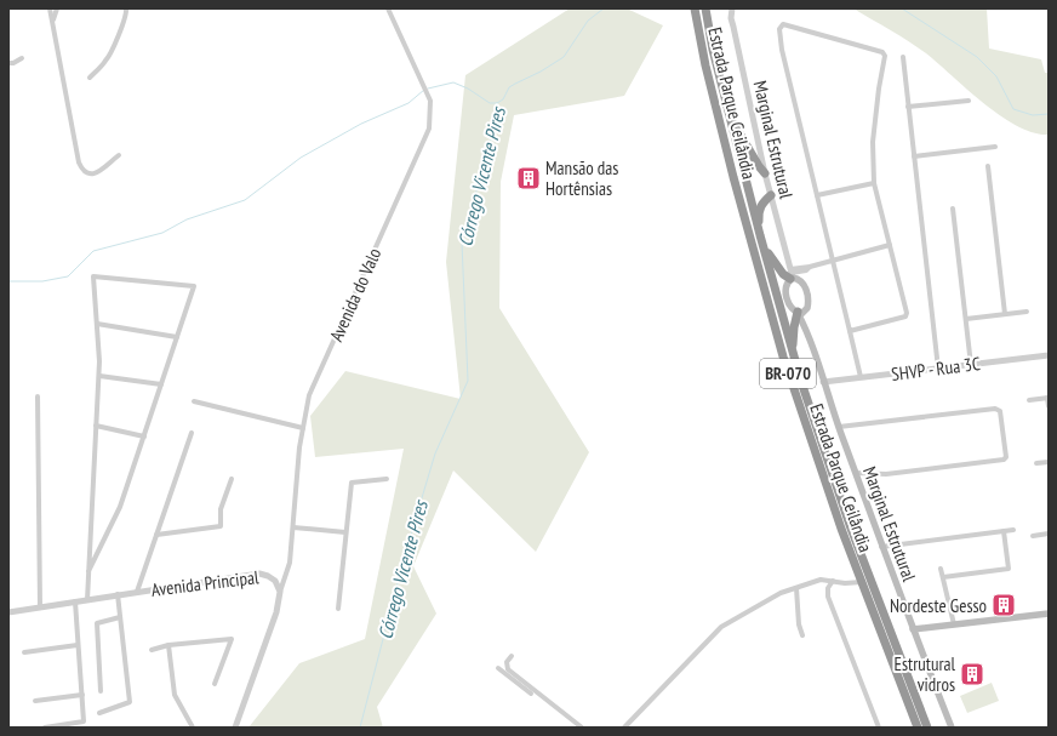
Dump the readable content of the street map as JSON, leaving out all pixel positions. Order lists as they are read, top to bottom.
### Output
{
  "streets": {
    "highway": ["Estrada Parque Ceilândia", "BR-070"],
    "main road": ["Marginal Estrutural"],
    "street": ["Avenida do Valo", "SHVP - Rua 3C", "Avenida Principal"]
  },
  "crossings": [
    ["Marginal Estrutural", "SHVP - Rua 3C"],
    ["Avenida do Valo", "Avenida Principal"]
  ],
  "water": ["Córrego Vicente Pires"],
  "places": {
    "building": ["Mansão das Hortênsias", "Nordeste Gesso", "Estrutural vidros"]
  }
}
